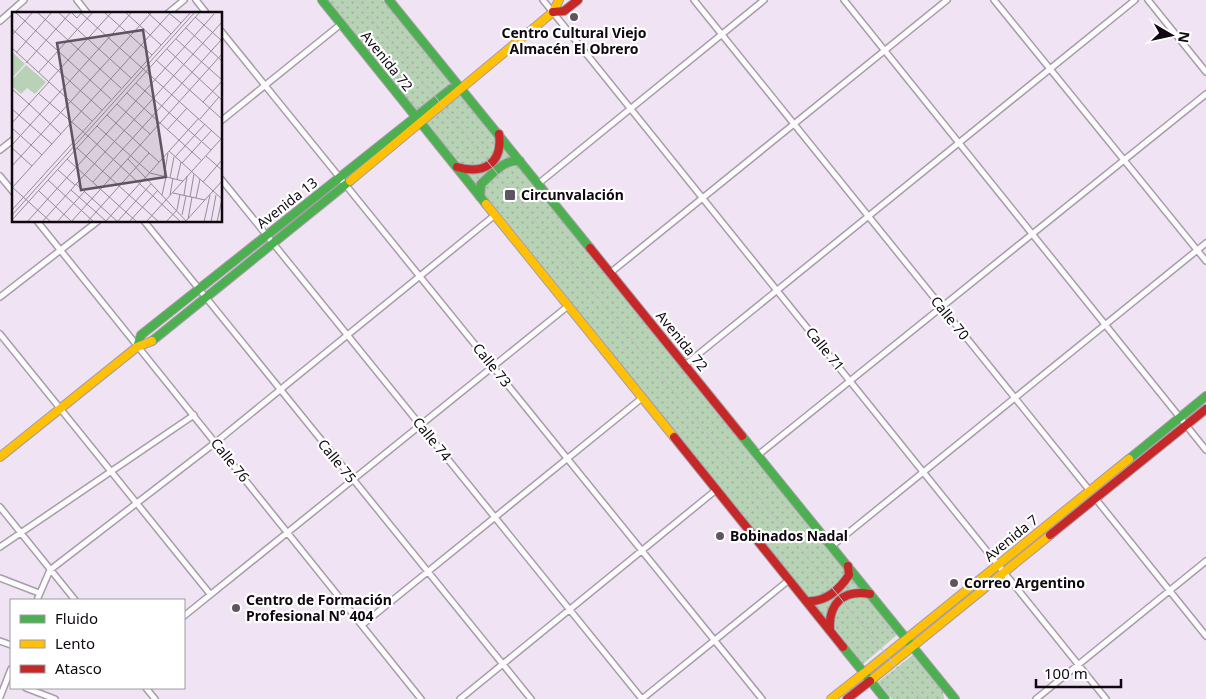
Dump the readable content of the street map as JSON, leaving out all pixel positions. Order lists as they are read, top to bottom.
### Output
{
  "streets": {
    "main road": ["Avenida 72", "Avenida 13", "Avenida 7"],
    "street": [
      "Calle 70",
      "Calle 71",
      "Calle 73",
      "Calle 74",
      "Calle 76",
      "Calle 75"
    ]
  },
  "crossings": [
    ["Avenida 72", "Avenida 13"],
    ["Avenida 72", "Avenida 7"],
    ["Avenida 13", "Calle 71"],
    ["Avenida 13", "Calle 73"],
    ["Avenida 13", "Calle 74"],
    ["Avenida 13", "Calle 76"],
    ["Avenida 13", "Calle 75"],
    ["Calle 70", "Avenida 7"],
    ["Calle 71", "Avenida 7"]
  ],
  "places": {
    "other": [
      "Centro Cultural Viejo Almacén El Obrero",
      "Bobinados Nadal",
      "Correo Argentino",
      "Centro de Formación Profesional N° 404"
    ],
    "transit": ["Circunvalación"]
  },
  "legend": ["Fluido", "Lento", "Atasco"],
  "scale_bar": "100 m",
  "north": "right"
}
